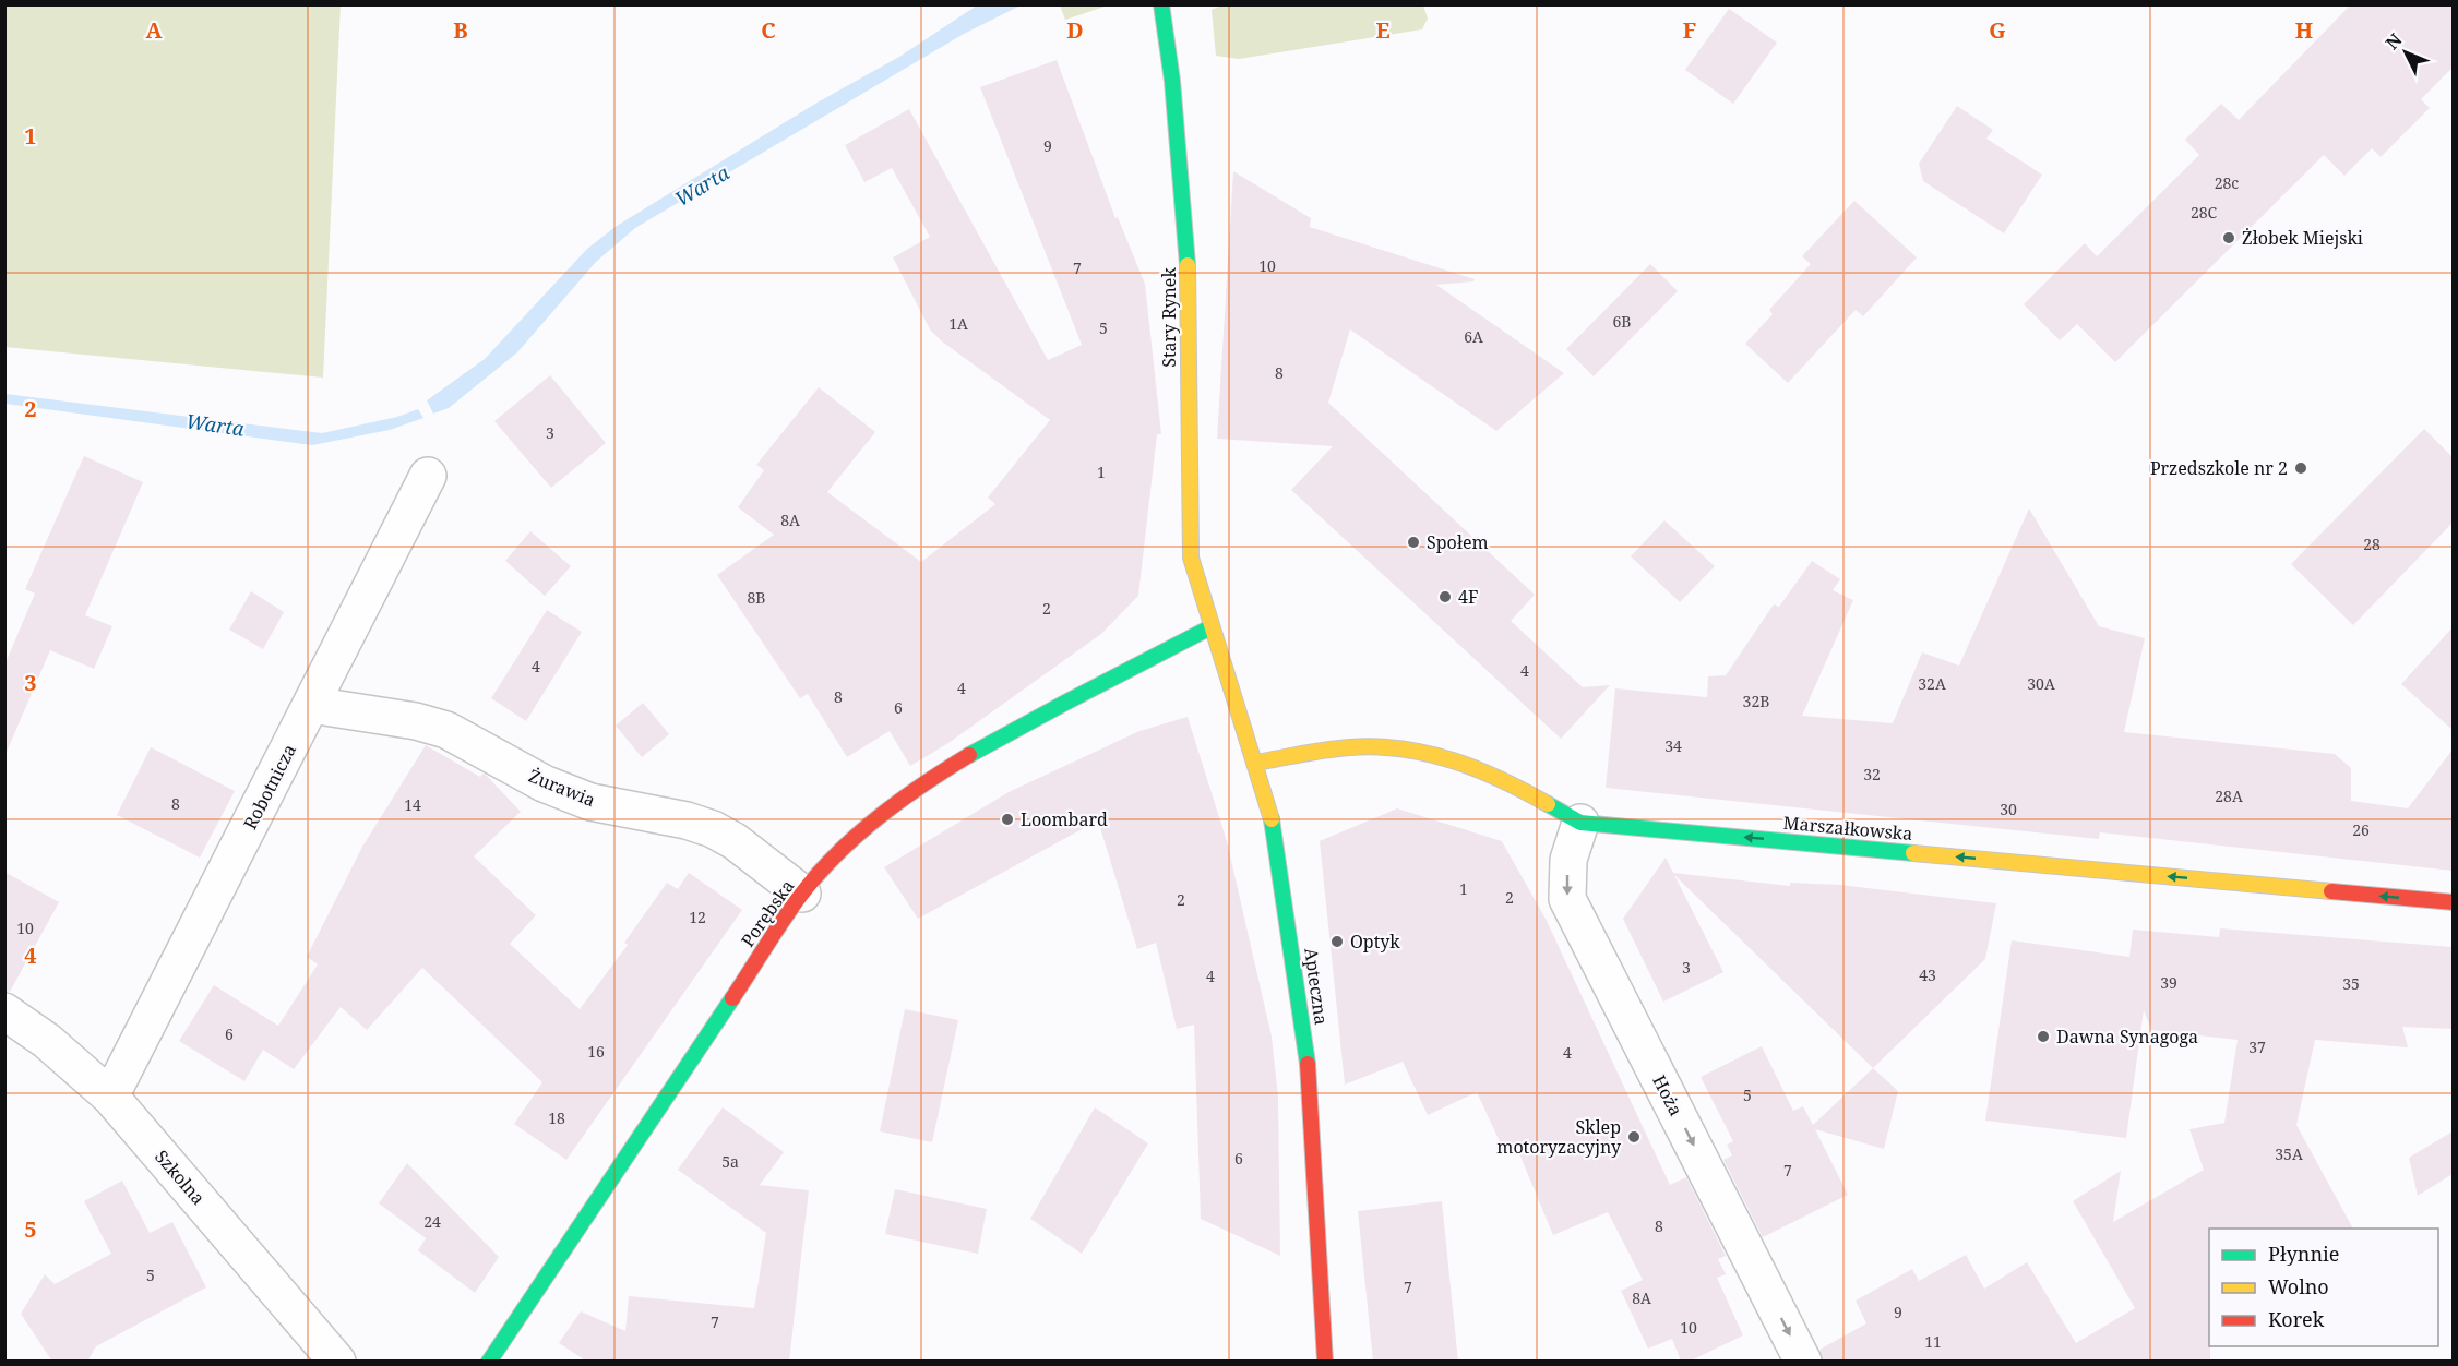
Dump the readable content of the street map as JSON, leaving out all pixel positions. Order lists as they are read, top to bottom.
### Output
{
  "streets": {
    "street": [
      "Stary Rynek",
      "Robotnicza",
      "Żurawia",
      "Marszałkowska",
      "Porębska",
      "Apteczna",
      "Hoża",
      "Szkolna"
    ]
  },
  "crossings": [
    ["Stary Rynek", "Porębska"],
    ["Stary Rynek", "Apteczna"],
    ["Robotnicza", "Żurawia"],
    ["Robotnicza", "Szkolna"],
    ["Żurawia", "Porębska"],
    ["Marszałkowska", "Apteczna"],
    ["Marszałkowska", "Hoża"],
    ["Porębska", "Apteczna"]
  ],
  "one_way": ["Marszałkowska", "Hoża"],
  "water": ["Warta"],
  "places": [
    "Żłobek Miejski",
    "Przedszkole nr 2",
    "Społem",
    "4F",
    "Loombard",
    "Optyk",
    "Dawna Synagoga",
    "Sklep motoryzacyjny"
  ],
  "house_numbers": [
    "9",
    "28c",
    "28C",
    "10",
    "7",
    "6B",
    "1A",
    "5",
    "6A",
    "8",
    "3",
    "1",
    "8A",
    "28",
    "8B",
    "2",
    "4",
    "4",
    "32A",
    "30A",
    "4",
    "8",
    "32B",
    "6",
    "34",
    "32",
    "28A",
    "8",
    "14",
    "30",
    "26",
    "1",
    "2",
    "2",
    "12",
    "10",
    "3",
    "43",
    "4",
    "39",
    "35",
    "6",
    "37",
    "16",
    "4",
    "5",
    "18",
    "35A",
    "6",
    "5a",
    "7",
    "24",
    "8",
    "5",
    "7",
    "8A",
    "9",
    "7",
    "10",
    "11"
  ],
  "legend": ["Płynnie", "Wolno", "Korek"],
  "north": "top left",
  "grid": {
    "columns": [
      "A",
      "B",
      "C",
      "D",
      "E",
      "F",
      "G",
      "H"
    ],
    "rows": [
      "1",
      "2",
      "3",
      "4",
      "5"
    ]
  }
}
